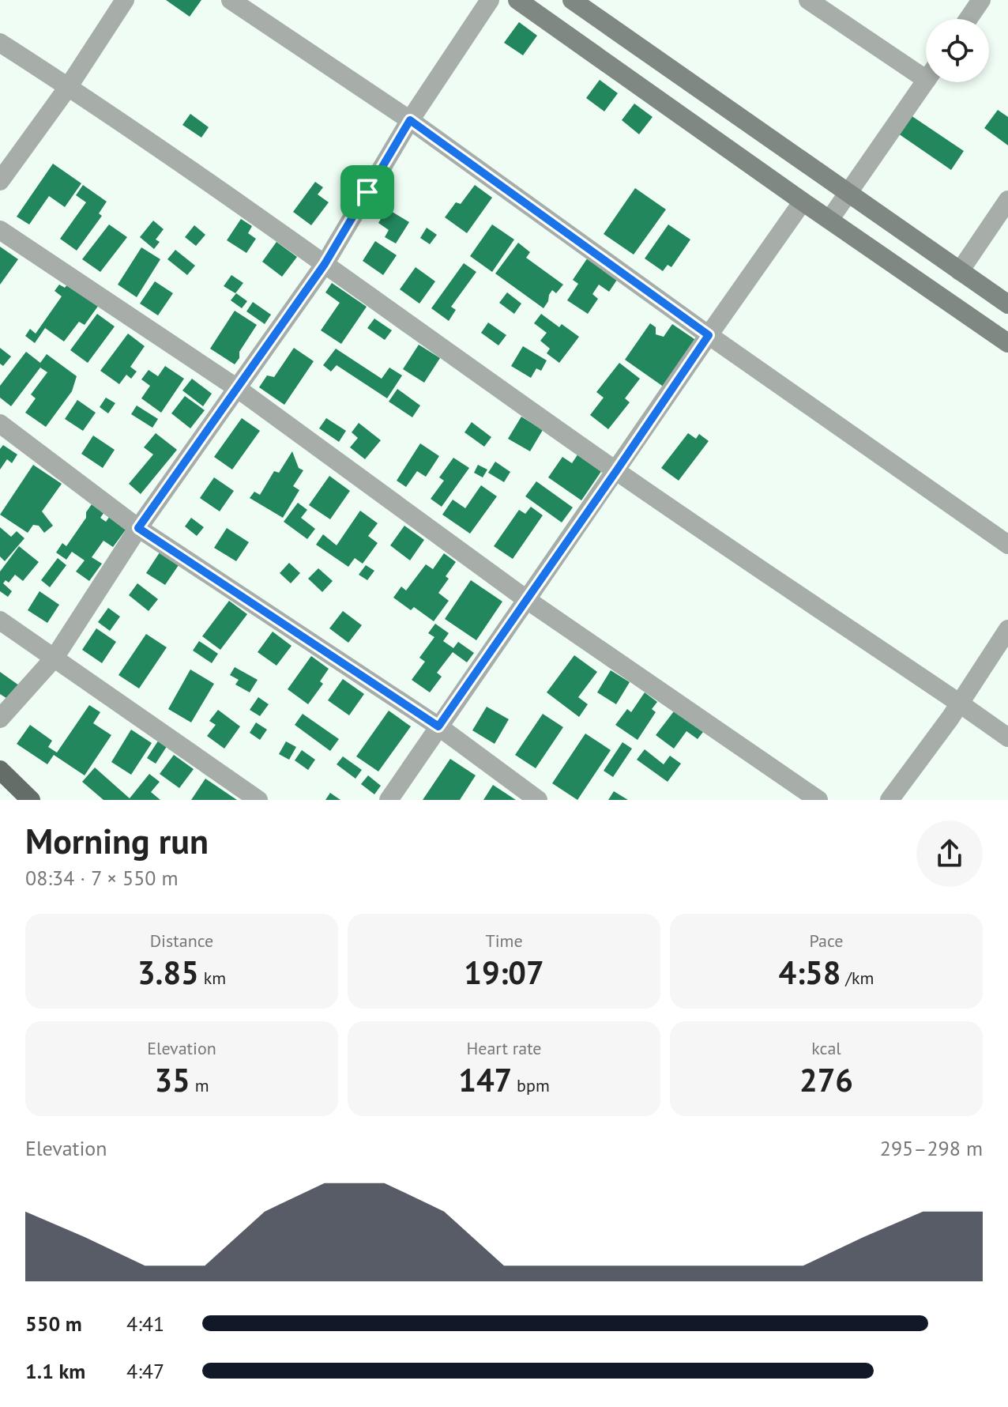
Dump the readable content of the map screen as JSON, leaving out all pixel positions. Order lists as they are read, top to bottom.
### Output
{
  "page": {
    "heading": ["Morning run", "08:34 · 7 × 550 m"],
    "stats": [
      ["Distance", "3.85 km"],
      ["Time", "19:07"],
      ["Pace", "4:58 /km"],
      ["Elevation", "35 m"],
      ["Heart rate", "147 bpm"],
      ["kcal", "276"]
    ],
    "chart": ["Elevation", "295–298 m"],
    "list": [
      {
        "name": "550 m",
        "note": "4:41"
      },
      {
        "name": "1.1 km",
        "note": "4:47"
      }
    ]
  }
}
